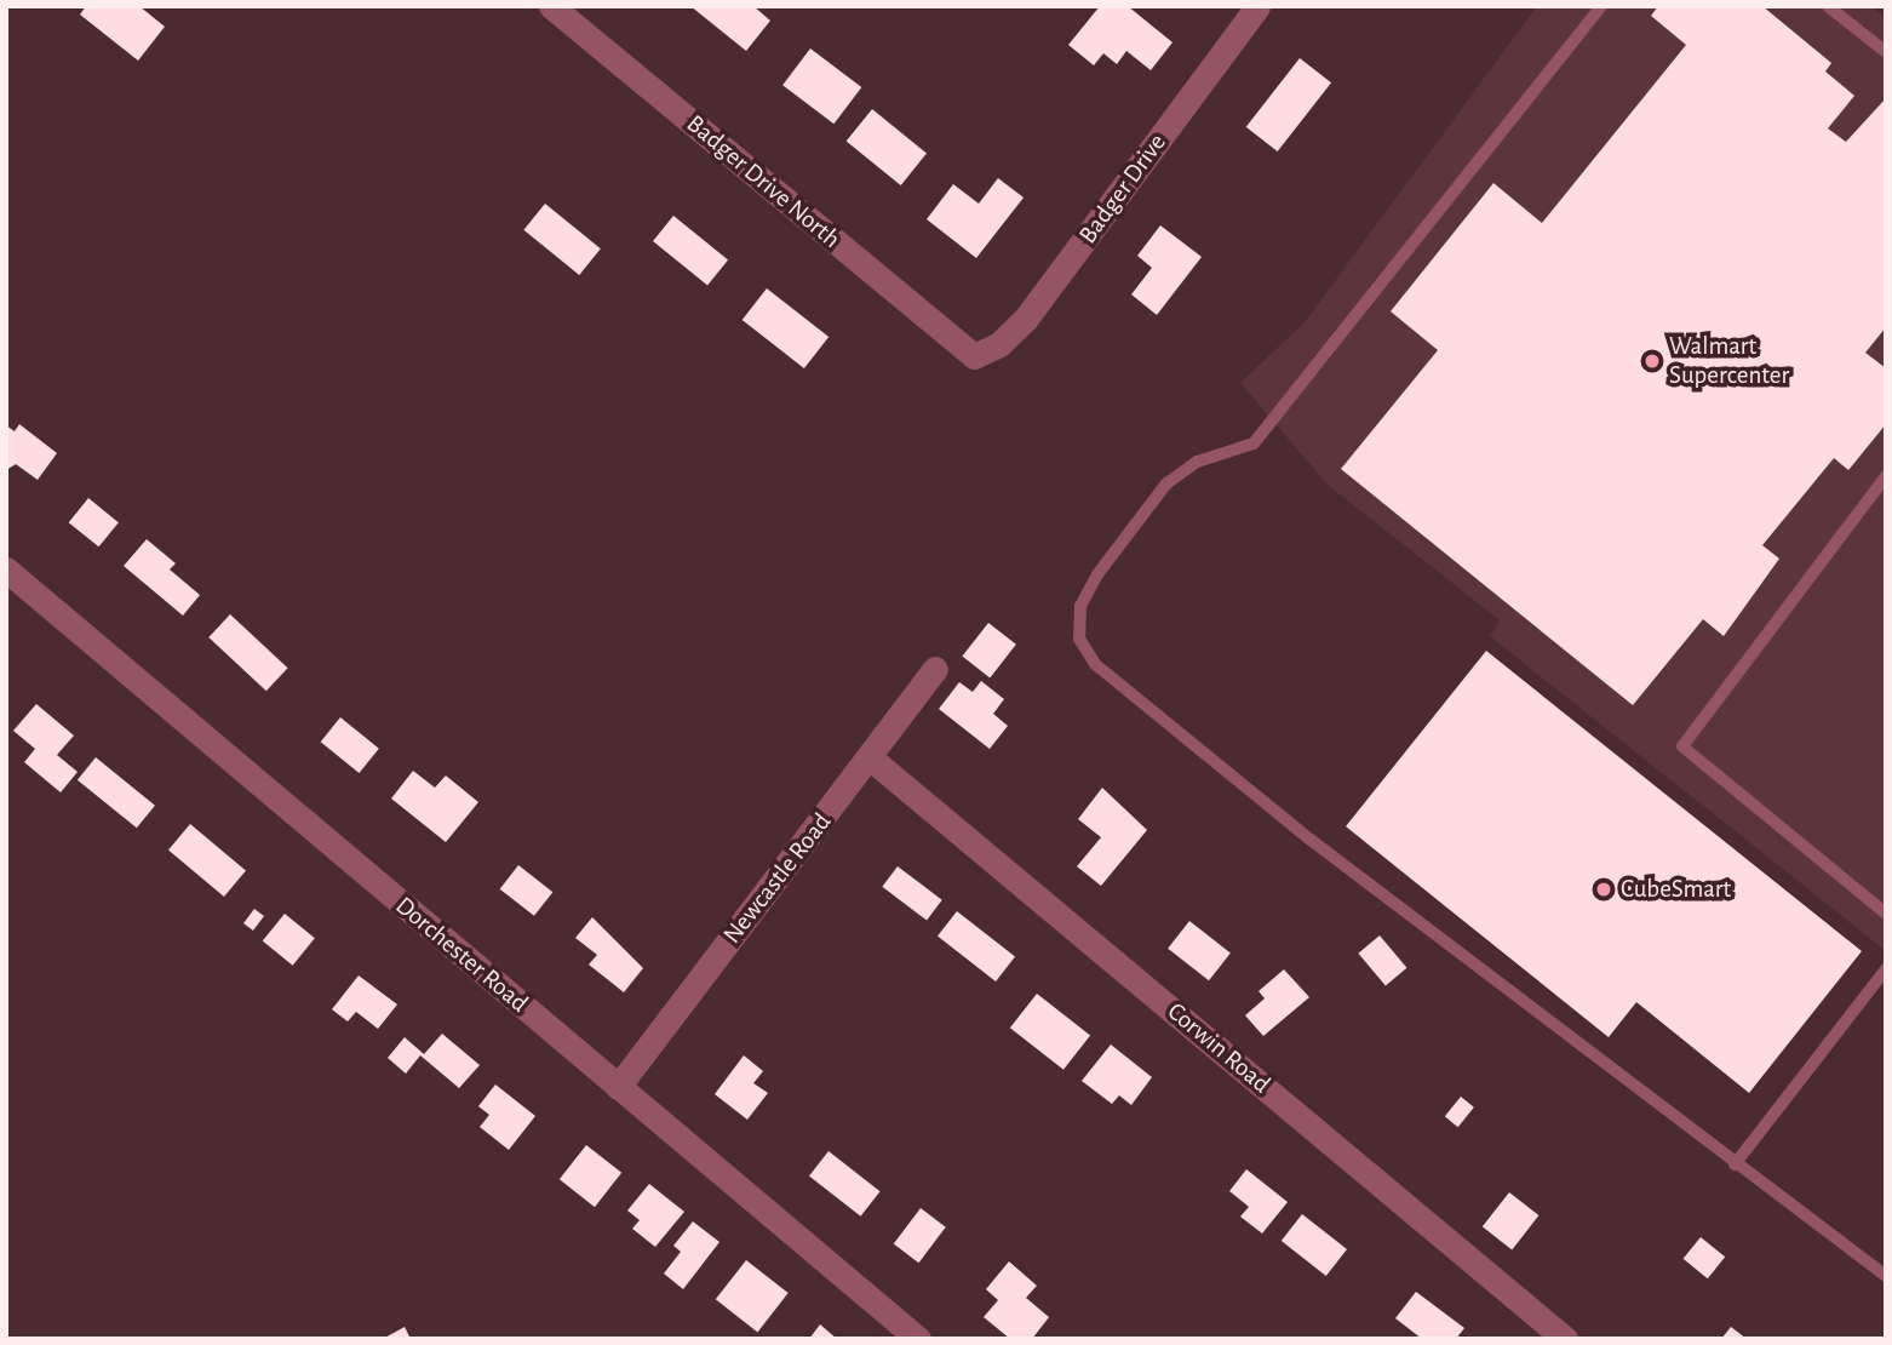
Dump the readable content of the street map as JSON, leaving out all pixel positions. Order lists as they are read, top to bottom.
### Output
{
  "streets": {
    "street": [
      "Badger Drive North",
      "Badger Drive",
      "Newcastle Road",
      "Dorchester Road",
      "Corwin Road"
    ]
  },
  "crossings": [
    ["Badger Drive North", "Badger Drive"],
    ["Newcastle Road", "Dorchester Road"],
    ["Newcastle Road", "Corwin Road"]
  ],
  "places": ["Walmart Supercenter", "CubeSmart"]
}
